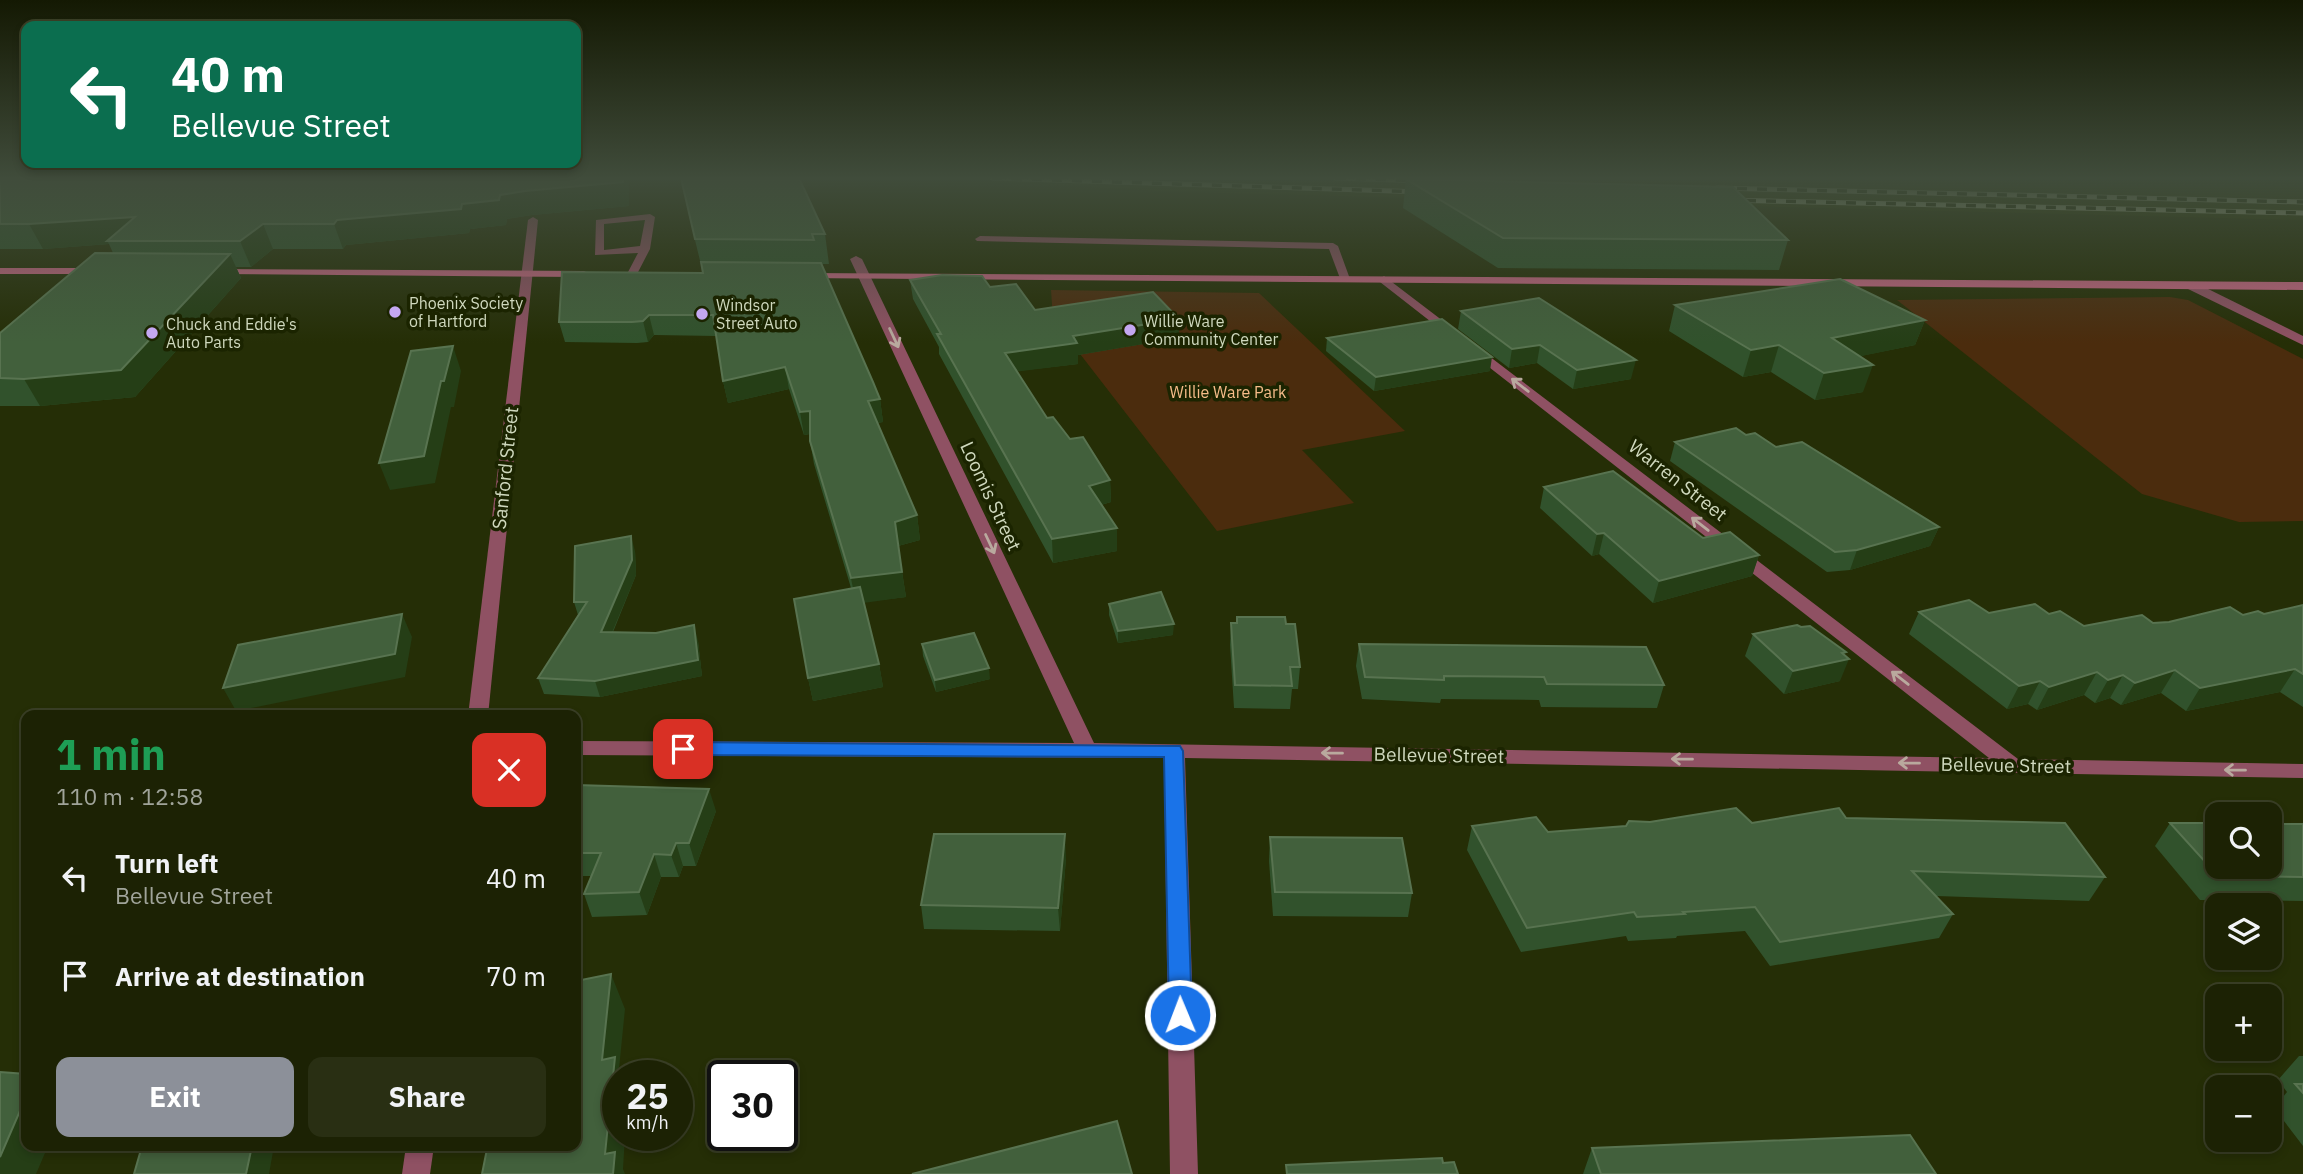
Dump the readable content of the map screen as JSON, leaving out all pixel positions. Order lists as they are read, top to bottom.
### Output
{
  "streets": {
    "street": [
      "Sanford Street",
      "Warren Street",
      "Loomis Street",
      "Bellevue Street"
    ]
  },
  "crossings": [
    ["Warren Street", "Bellevue Street"],
    ["Loomis Street", "Bellevue Street"]
  ],
  "one_way": ["Warren Street", "Loomis Street", "Bellevue Street"],
  "parks": ["Willie Ware Park"],
  "places": [
    "Phoenix Society of Hartford",
    "Windsor Street Auto",
    "Willie Ware Community Center",
    "Chuck and Eddie's Auto Parts"
  ],
  "page": {
    "turn": ["40 m", "Bellevue Street"],
    "heading": ["1 min", "110 m · 12:58"],
    "map_buttons": ["+", "−"],
    "list": [
      {
        "name": "Turn left",
        "note": "Bellevue Street",
        "value": "40 m"
      },
      {
        "name": "Arrive at destination",
        "value": "70 m"
      }
    ],
    "buttons": ["Exit", "Share"],
    "speed": "25 km/h",
    "limit": "30"
  }
}
